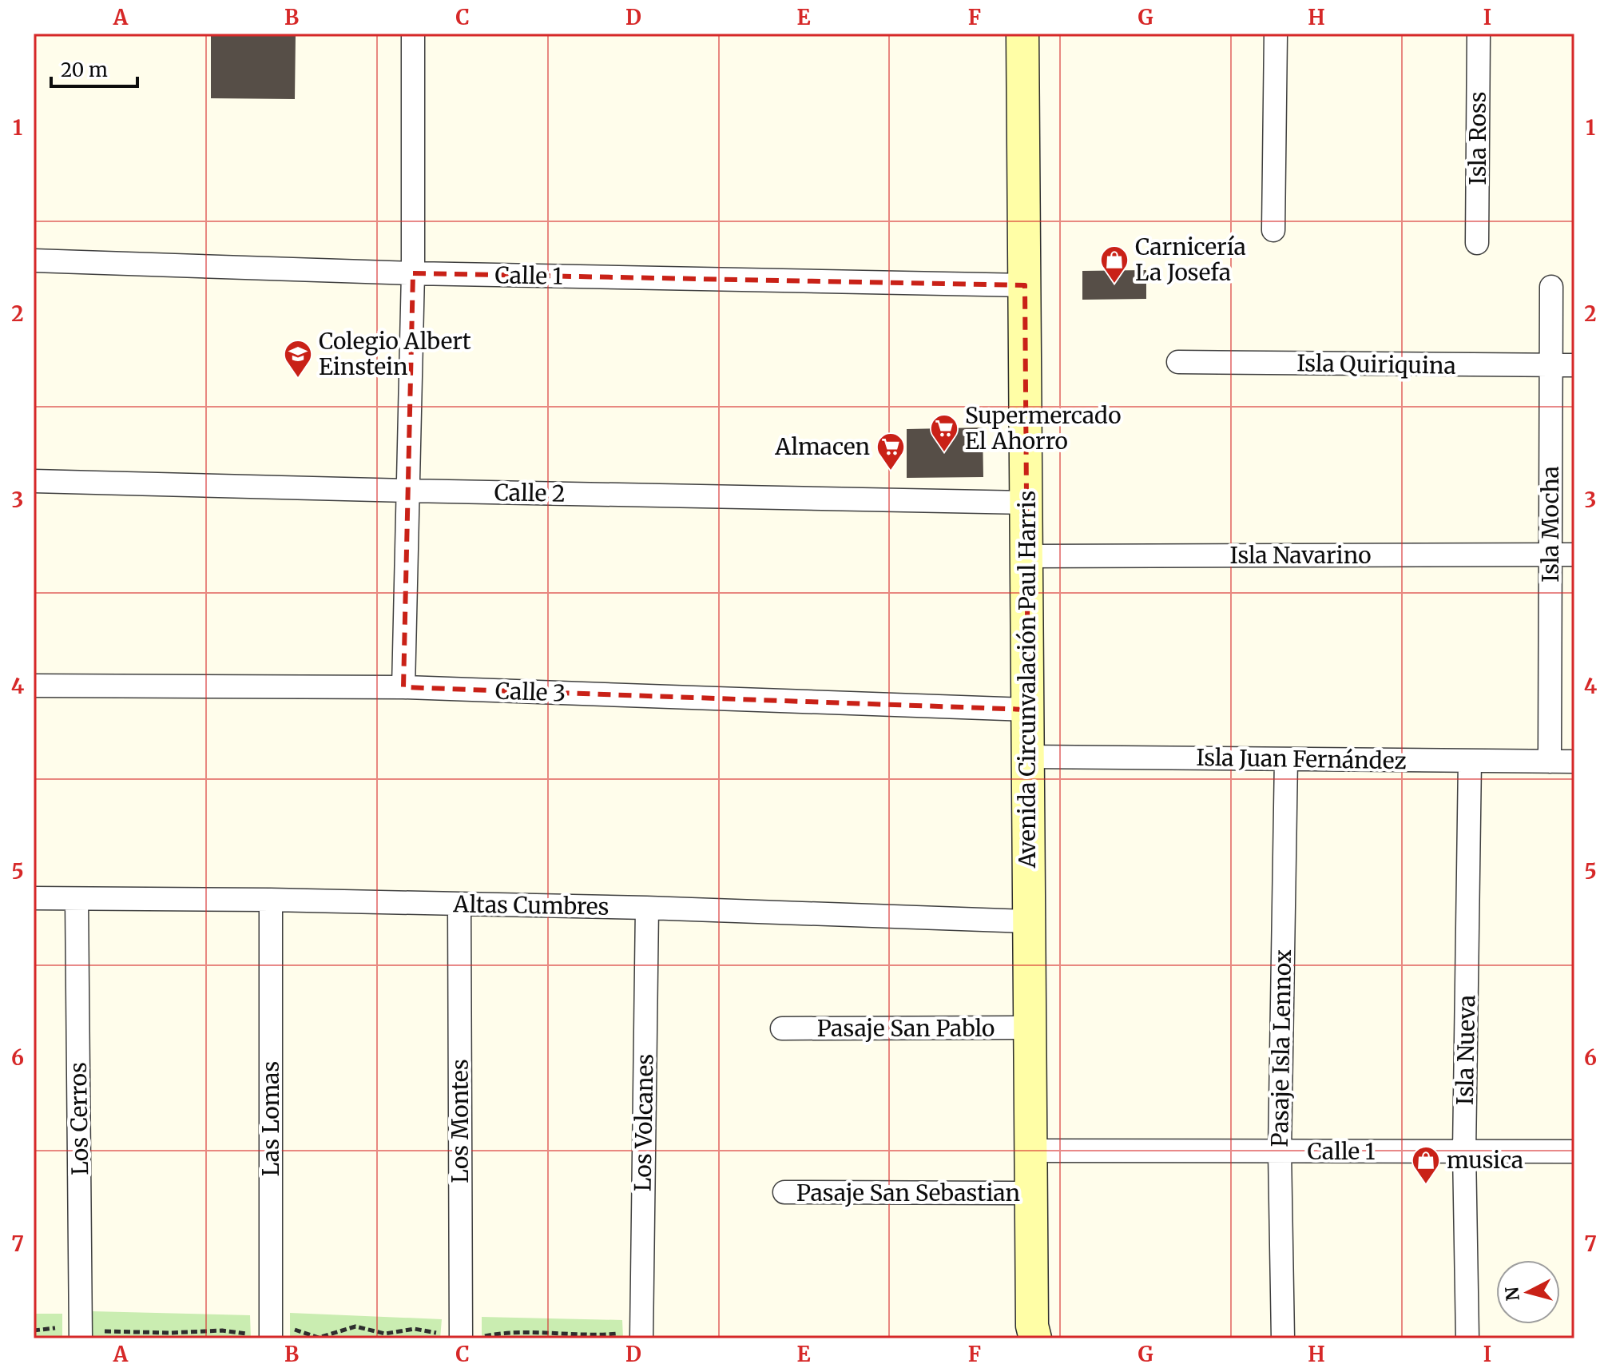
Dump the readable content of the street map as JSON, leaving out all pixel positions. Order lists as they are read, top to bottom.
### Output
{
  "streets": {
    "main road": ["Avenida Circunvalación Paul Harris"],
    "street": [
      "Isla Ross",
      "Calle 1",
      "Isla Quiriquina",
      "Calle 2",
      "Isla Mocha",
      "Isla Navarino",
      "Calle 3",
      "Isla Juan Fernández",
      "Altas Cumbres",
      "Pasaje San Pablo",
      "Pasaje Isla Lennox",
      "Isla Nueva",
      "Los Cerros",
      "Las Lomas",
      "Los Montes",
      "Los Volcanes",
      "Pasaje San Sebastian"
    ]
  },
  "crossings": [
    ["Calle 1", "Avenida Circunvalación Paul Harris"],
    ["Calle 1", "Pasaje Isla Lennox"],
    ["Calle 1", "Isla Nueva"],
    ["Isla Quiriquina", "Isla Mocha"],
    ["Calle 2", "Avenida Circunvalación Paul Harris"],
    ["Isla Mocha", "Isla Navarino"],
    ["Isla Mocha", "Isla Juan Fernández"],
    ["Isla Navarino", "Avenida Circunvalación Paul Harris"],
    ["Avenida Circunvalación Paul Harris", "Calle 3"],
    ["Avenida Circunvalación Paul Harris", "Isla Juan Fernández"],
    ["Avenida Circunvalación Paul Harris", "Altas Cumbres"],
    ["Avenida Circunvalación Paul Harris", "Pasaje San Pablo"],
    ["Avenida Circunvalación Paul Harris", "Pasaje San Sebastian"],
    ["Isla Juan Fernández", "Pasaje Isla Lennox"],
    ["Isla Juan Fernández", "Isla Nueva"],
    ["Altas Cumbres", "Los Cerros"],
    ["Altas Cumbres", "Las Lomas"],
    ["Altas Cumbres", "Los Montes"],
    ["Altas Cumbres", "Los Volcanes"]
  ],
  "places": {
    "shop": ["Carnicería La Josefa", "musica"],
    "school or university": ["Colegio Albert Einstein"],
    "supermarket": ["Supermercado El Ahorro", "Almacen"]
  },
  "scale_bar": "20 m",
  "north": "left",
  "grid": {
    "columns": [
      "A",
      "B",
      "C",
      "D",
      "E",
      "F",
      "G",
      "H",
      "I"
    ],
    "rows": [
      "1",
      "2",
      "3",
      "4",
      "5",
      "6",
      "7"
    ]
  }
}
